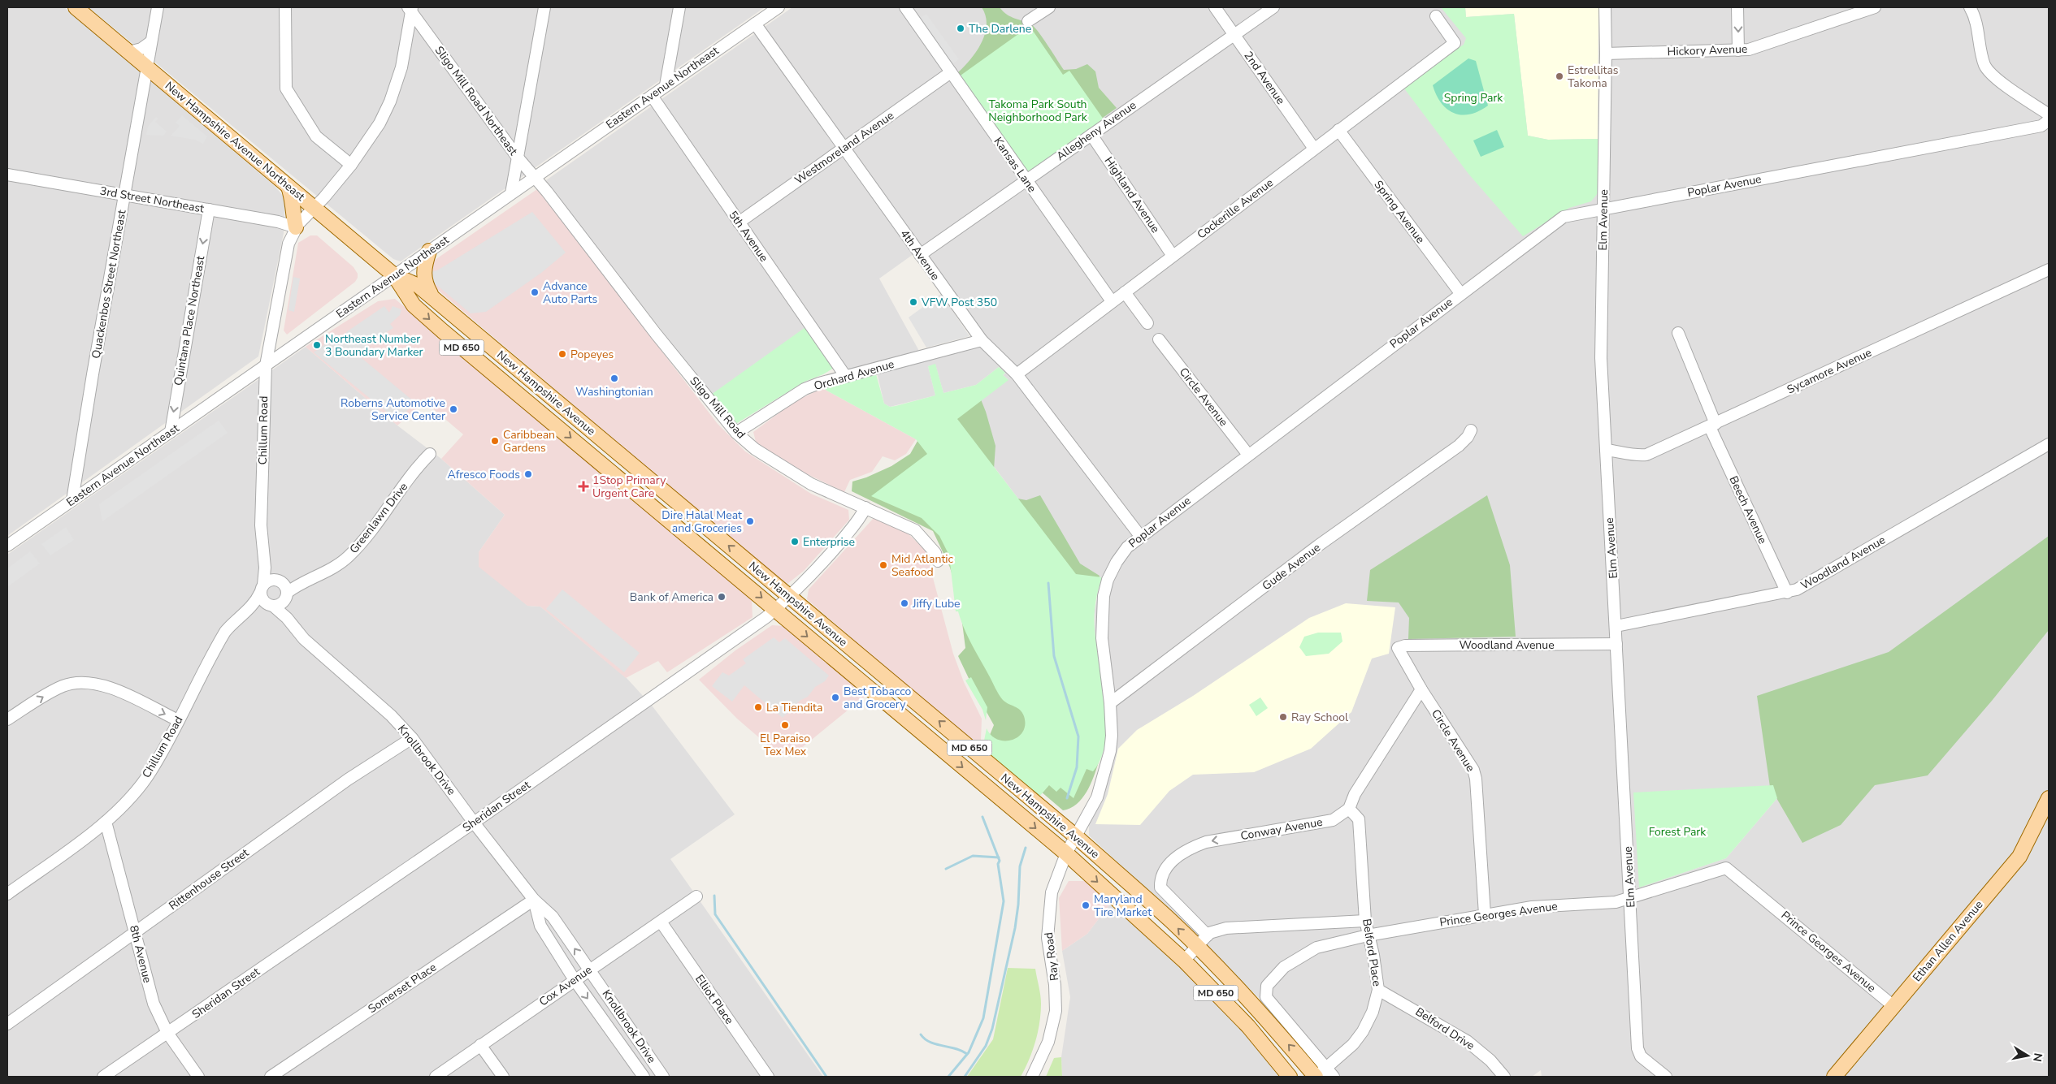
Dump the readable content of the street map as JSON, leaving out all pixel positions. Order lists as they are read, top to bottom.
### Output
{
  "streets": {
    "main road": [
      "New Hampshire Avenue Northeast",
      "MD 650",
      "New Hampshire Avenue",
      "Ethan Allen Avenue"
    ],
    "street": [
      "Hickory Avenue",
      "2nd Avenue",
      "Eastern Avenue Northeast",
      "Sligo Mill Road Northeast",
      "Allegheny Avenue",
      "Westmoreland Avenue",
      "Kansas Lane",
      "Poplar Avenue",
      "Highland Avenue",
      "3rd Street Northeast",
      "Cockerille Avenue",
      "Spring Avenue",
      "Elm Avenue",
      "5th Avenue",
      "4th Avenue",
      "Quackenbos Street Northeast",
      "Quintana Place Northeast",
      "Sycamore Avenue",
      "Orchard Avenue",
      "Circle Avenue",
      "Sligo Mill Road",
      "Chillum Road",
      "Beech Avenue",
      "Greenlawn Drive",
      "Woodland Avenue",
      "Gude Avenue",
      "Knollbrook Drive",
      "Sheridan Street",
      "Conway Avenue",
      "Rittenhouse Street",
      "Prince Georges Avenue",
      "Belford Place",
      "8th Avenue",
      "Ray Road",
      "Cox Avenue",
      "Somerset Place",
      "Elliot Place",
      "Belford Drive"
    ]
  },
  "crossings": [
    ["Hickory Avenue", "Elm Avenue"],
    ["2nd Avenue", "Allegheny Avenue"],
    ["2nd Avenue", "Cockerille Avenue"],
    ["Eastern Avenue Northeast", "Sligo Mill Road Northeast"],
    ["Eastern Avenue Northeast", "New Hampshire Avenue Northeast"],
    ["Eastern Avenue Northeast", "5th Avenue"],
    ["Eastern Avenue Northeast", "4th Avenue"],
    ["Eastern Avenue Northeast", "Quackenbos Street Northeast"],
    ["Eastern Avenue Northeast", "Quintana Place Northeast"],
    ["Eastern Avenue Northeast", "New Hampshire Avenue"],
    ["Eastern Avenue Northeast", "Chillum Road"],
    ["Sligo Mill Road Northeast", "Sligo Mill Road"],
    ["Allegheny Avenue", "Kansas Lane"],
    ["Allegheny Avenue", "Highland Avenue"],
    ["Allegheny Avenue", "4th Avenue"],
    ["New Hampshire Avenue Northeast", "Quackenbos Street Northeast"],
    ["New Hampshire Avenue Northeast", "New Hampshire Avenue"],
    ["Westmoreland Avenue", "Kansas Lane"],
    ["Westmoreland Avenue", "5th Avenue"],
    ["Westmoreland Avenue", "4th Avenue"],
    ["Kansas Lane", "Cockerille Avenue"],
    ["Poplar Avenue", "Spring Avenue"],
    ["Poplar Avenue", "Elm Avenue"],
    ["Poplar Avenue", "4th Avenue"],
    ["Poplar Avenue", "New Hampshire Avenue"],
    ["Poplar Avenue", "Circle Avenue"],
    ["Poplar Avenue", "Gude Avenue"],
    ["Poplar Avenue", "Ray Road"],
    ["Highland Avenue", "Cockerille Avenue"],
    ["3rd Street Northeast", "Quackenbos Street Northeast"],
    ["3rd Street Northeast", "Quintana Place Northeast"],
    ["3rd Street Northeast", "Chillum Road"],
    ["Cockerille Avenue", "Spring Avenue"],
    ["Cockerille Avenue", "4th Avenue"],
    ["Elm Avenue", "Sycamore Avenue"],
    ["Elm Avenue", "Woodland Avenue"],
    ["Elm Avenue", "Prince Georges Avenue"],
    ["5th Avenue", "Orchard Avenue"],
    ["4th Avenue", "Orchard Avenue"],
    ["Sycamore Avenue", "Beech Avenue"],
    ["Orchard Avenue", "Sligo Mill Road"],
    ["New Hampshire Avenue", "Sheridan Street"],
    ["New Hampshire Avenue", "Prince Georges Avenue"],
    ["New Hampshire Avenue", "Belford Place"],
    ["New Hampshire Avenue", "Ray Road"],
    ["Circle Avenue", "Woodland Avenue"],
    ["Circle Avenue", "Prince Georges Avenue"],
    ["Sligo Mill Road", "Sheridan Street"],
    ["Chillum Road", "Greenlawn Drive"],
    ["Chillum Road", "Knollbrook Drive"],
    ["Chillum Road", "8th Avenue"],
    ["Beech Avenue", "Woodland Avenue"],
    ["Greenlawn Drive", "Knollbrook Drive"],
    ["Knollbrook Drive", "Sheridan Street"],
    ["Knollbrook Drive", "Rittenhouse Street"],
    ["Knollbrook Drive", "Cox Avenue"],
    ["Knollbrook Drive", "Somerset Place"],
    ["Sheridan Street", "8th Avenue"],
    ["Conway Avenue", "Belford Place"],
    ["Rittenhouse Street", "8th Avenue"],
    ["Prince Georges Avenue", "Ethan Allen Avenue"],
    ["Prince Georges Avenue", "Belford Place"],
    ["Belford Place", "Belford Drive"],
    ["Cox Avenue", "Elliot Place"]
  ],
  "one_way": ["Quintana Place Northeast"],
  "parks": ["Spring Park", "Takoma Park South Neighborhood Park", "Forest Park"],
  "places": {
    "other": [
      "The Darlene",
      "Estrellitas Takoma",
      "Advance Auto Parts",
      "VFW Post 350",
      "Northeast Number 3 Boundary Marker",
      "Popeyes",
      "Washingtonian",
      "Roberns Automotive Service Center",
      "Caribbean Gardens",
      "Afresco Foods",
      "Dire Halal Meat and Groceries",
      "Enterprise",
      "Mid Atlantic Seafood",
      "Bank of America",
      "Jiffy Lube",
      "Best Tobacco and Grocery",
      "La Tiendita",
      "Ray School",
      "El Paraiso Tex Mex",
      "Maryland Tire Market"
    ],
    "health": ["1Stop Primary Urgent Care"]
  },
  "north": "right"
}
